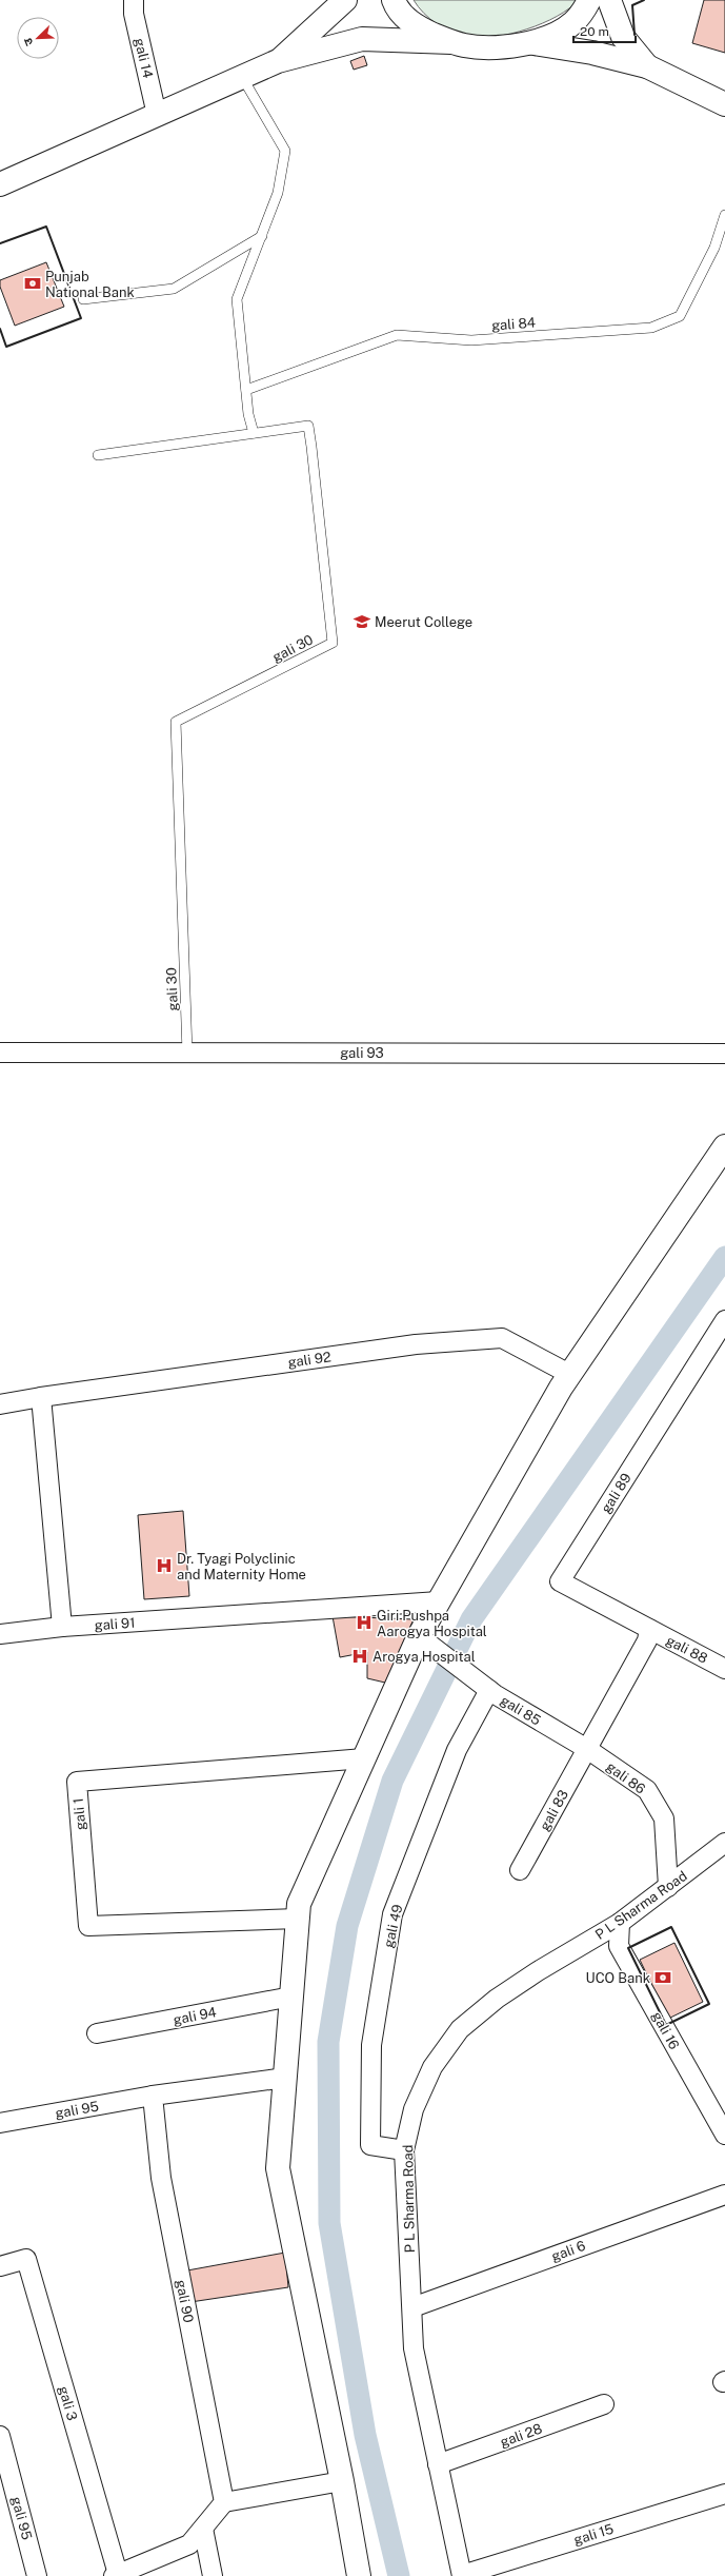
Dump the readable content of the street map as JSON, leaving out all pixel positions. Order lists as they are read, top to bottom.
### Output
{
  "streets": {
    "street": [
      "gali 14",
      "gali 93",
      "gali 92",
      "gali 89",
      "gali 91",
      "gali 88",
      "gali 85",
      "gali 86",
      "gali 83",
      "gali 1",
      "P L Sharma Road",
      "gali 49",
      "gali 94",
      "gali 16",
      "gali 95",
      "gali 6",
      "gali 90",
      "gali 3",
      "gali 28",
      "gali 15"
    ],
    "lane": ["gali 84", "gali 30"]
  },
  "crossings": [
    ["gali 30", "gali 93"],
    ["gali 89", "gali 88"],
    ["gali 89", "gali 83"],
    ["gali 88", "gali 83"],
    ["gali 85", "gali 86"],
    ["gali 85", "gali 83"],
    ["gali 85", "gali 49"],
    ["gali 86", "gali 83"],
    ["gali 86", "P L Sharma Road"],
    ["P L Sharma Road", "gali 49"],
    ["P L Sharma Road", "gali 16"],
    ["P L Sharma Road", "gali 6"],
    ["P L Sharma Road", "gali 28"],
    ["P L Sharma Road", "gali 15"],
    ["gali 95", "gali 90"]
  ],
  "places": {
    "bank": ["Punjab National Bank", "UCO Bank"],
    "school or university": ["Meerut College"],
    "hospital": ["Dr. Tyagi Polyclinic and Maternity Home", "Giri Pushpa Aarogya Hospital", "Arogya Hospital"]
  },
  "scale_bar": "20 m",
  "north": "bottom left"
}
